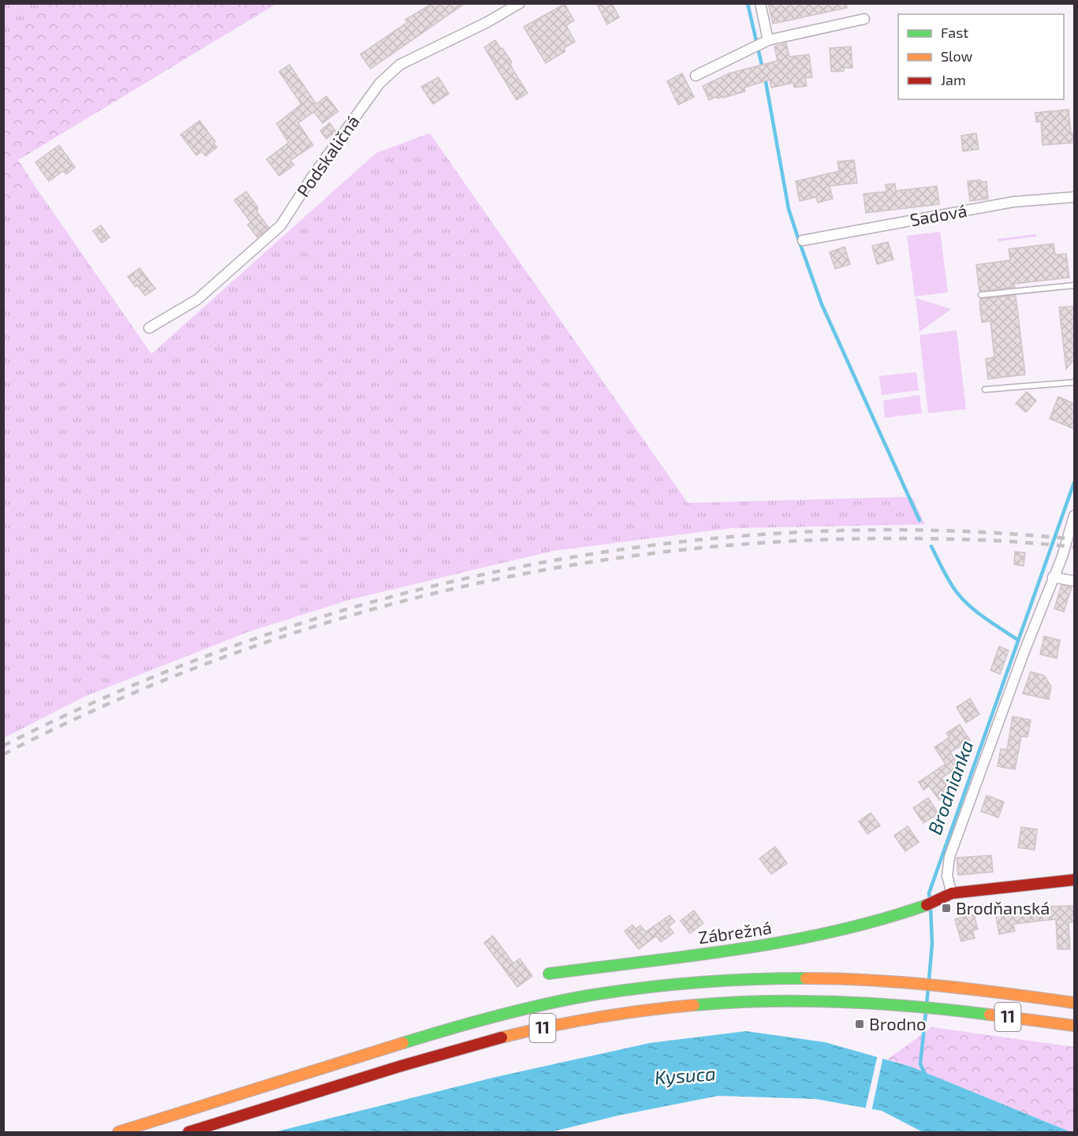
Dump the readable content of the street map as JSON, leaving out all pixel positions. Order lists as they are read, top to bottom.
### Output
{
  "streets": {
    "main road": ["Zábrežná", "11"],
    "street": ["Podskaličná", "Sadová"]
  },
  "water": ["Brodnianka", "Kysuca"],
  "places": {
    "transit": ["Brodňanská", "Brodno"]
  },
  "legend": ["Fast", "Slow", "Jam"]
}
